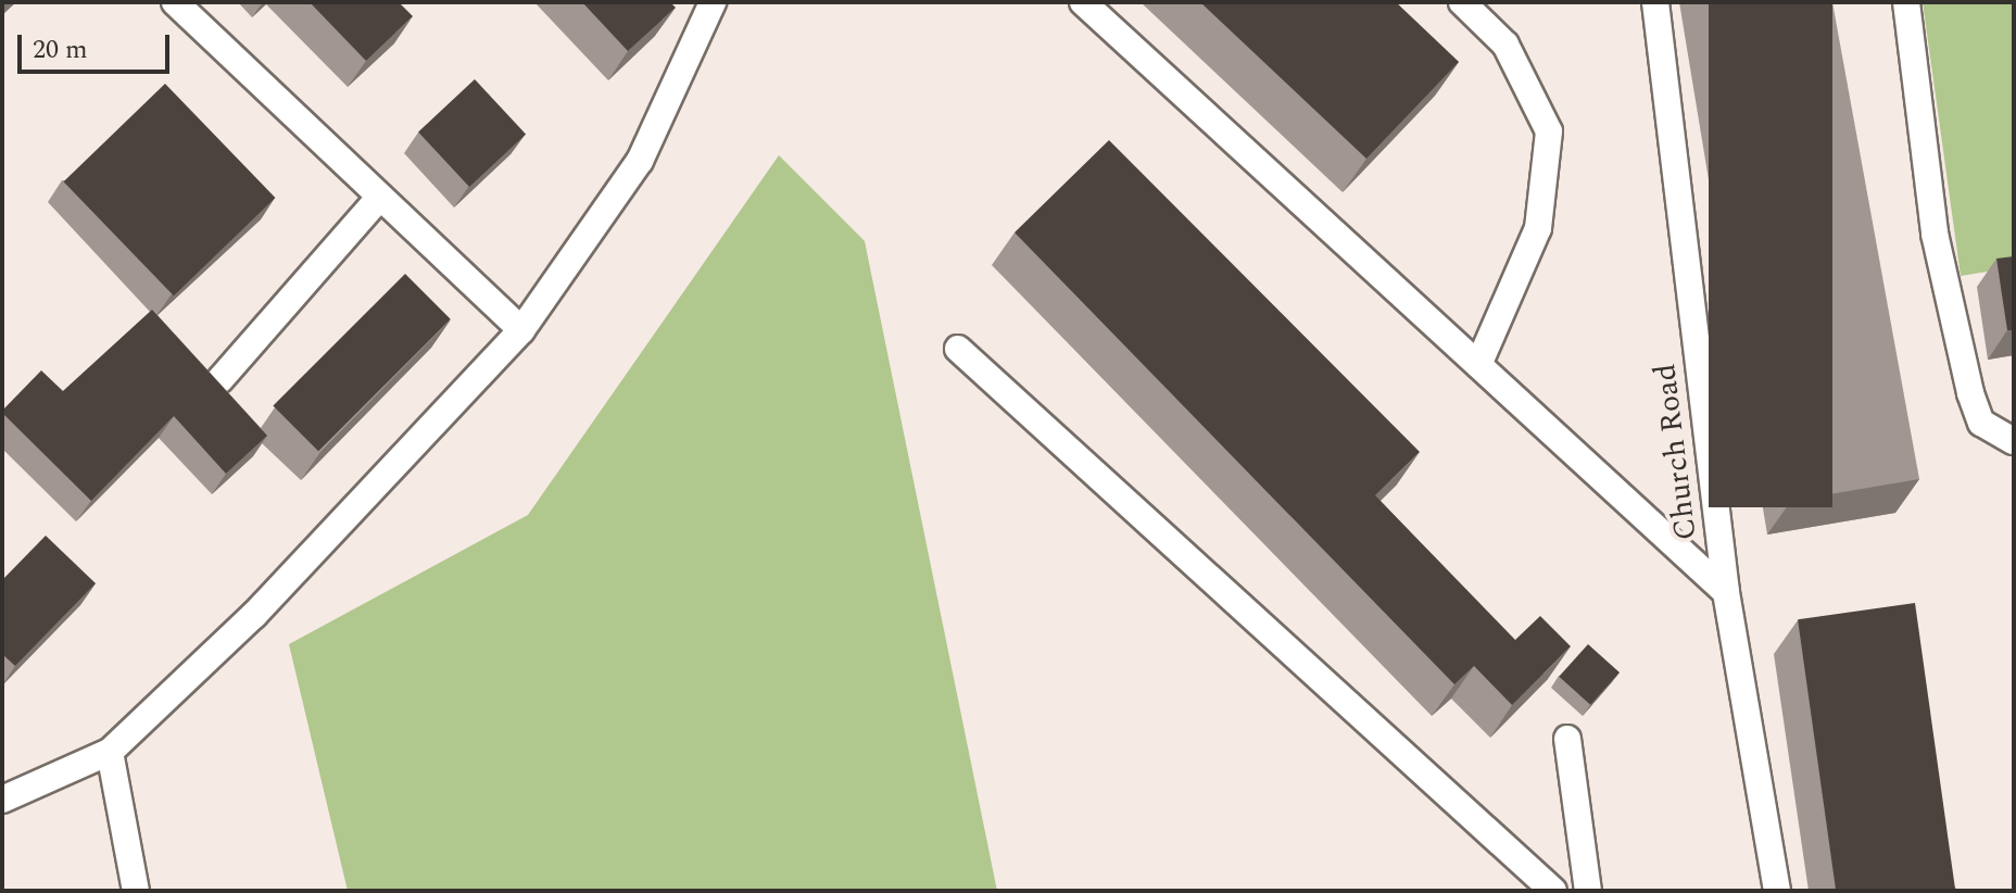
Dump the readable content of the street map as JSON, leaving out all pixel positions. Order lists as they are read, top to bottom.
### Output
{
  "streets": {
    "lane": ["Church Road"]
  },
  "scale_bar": "20 m"
}
